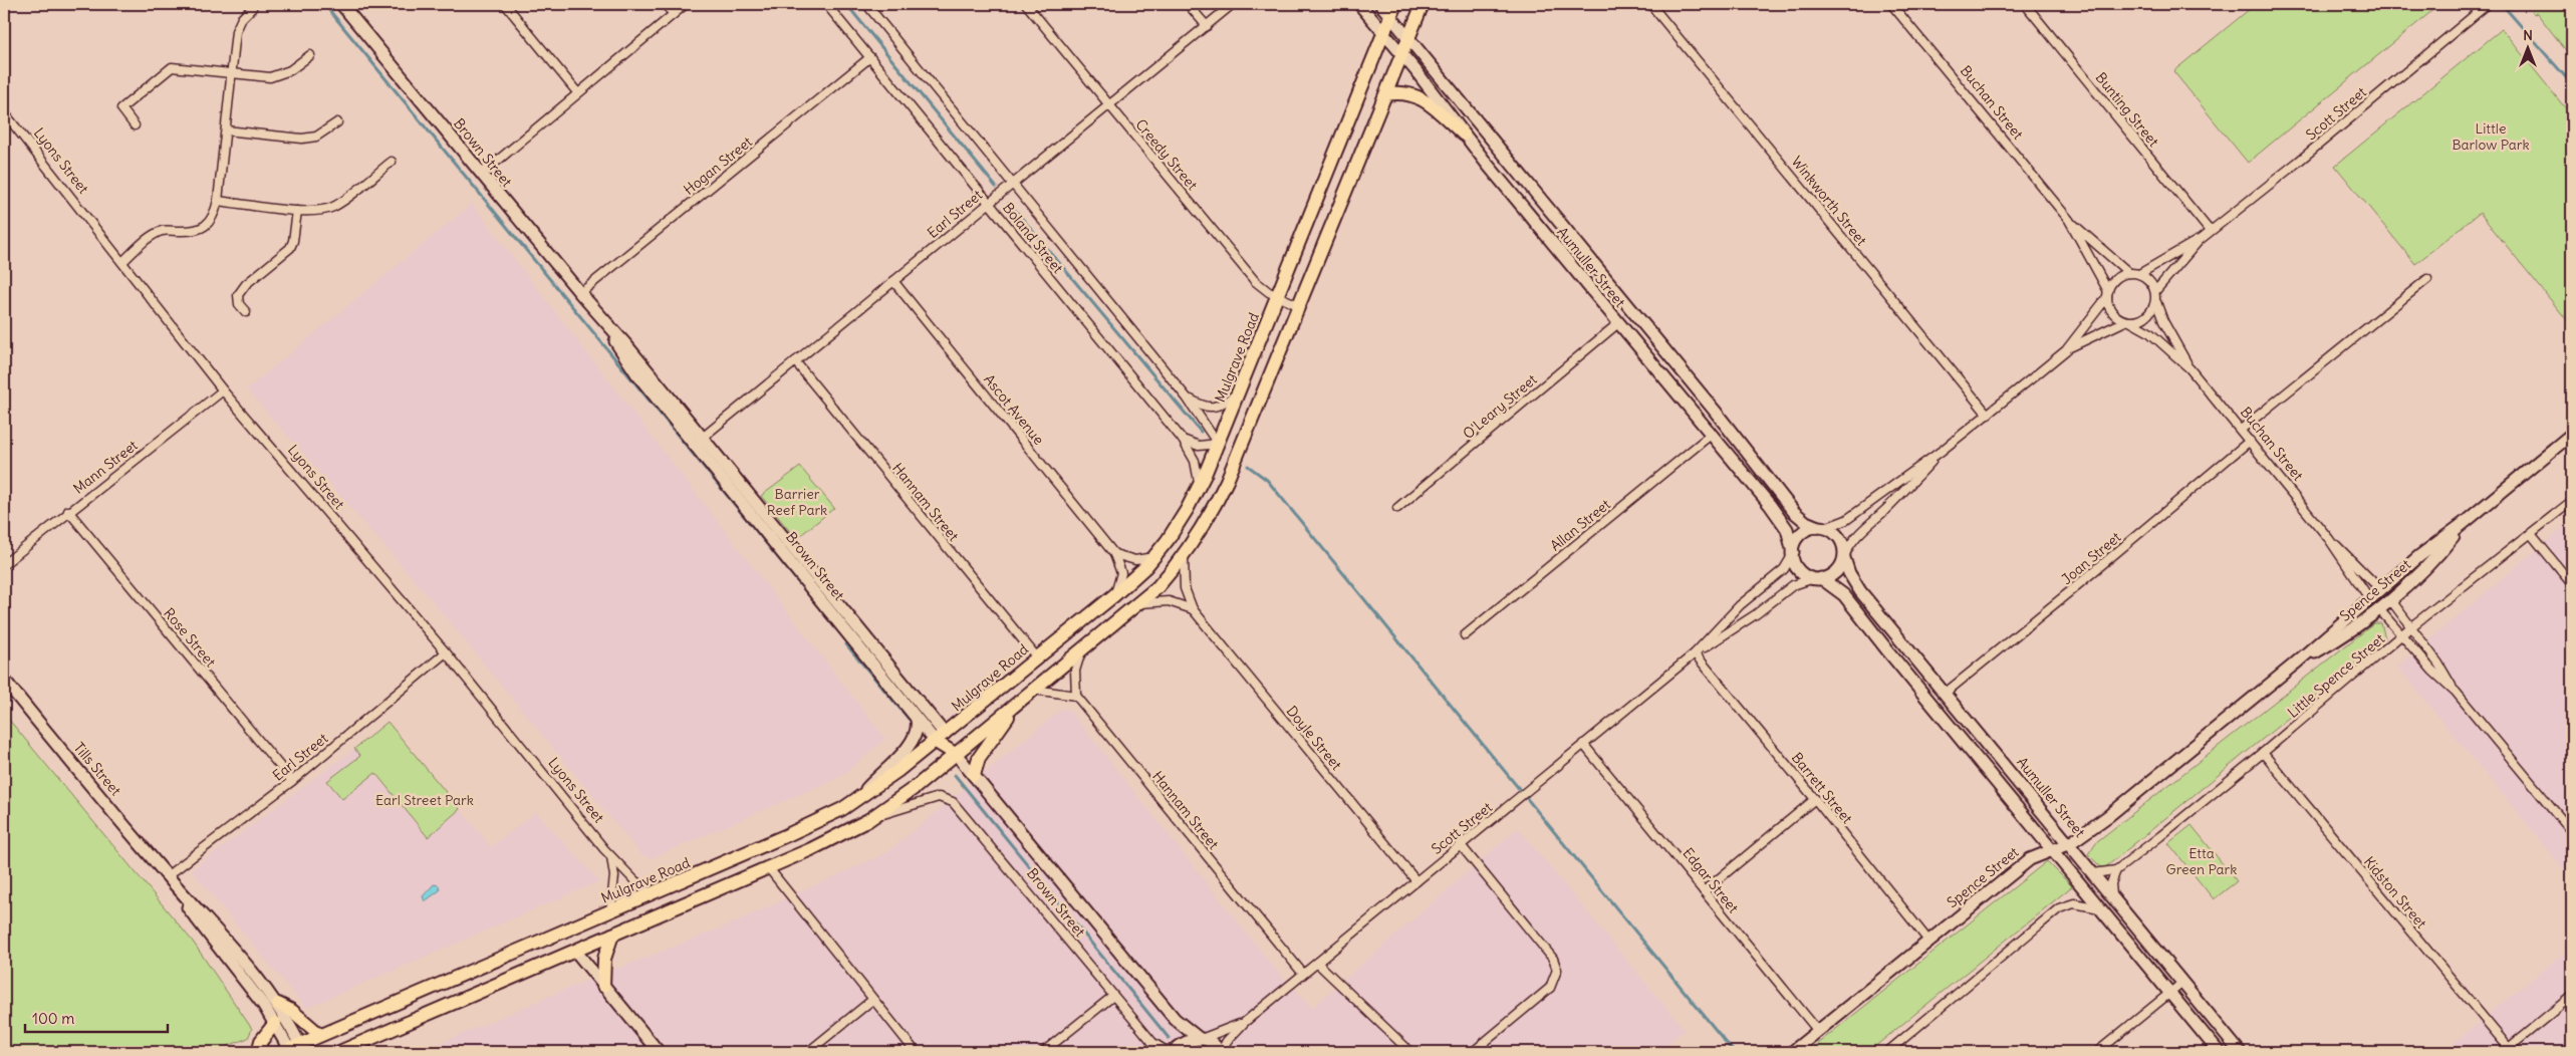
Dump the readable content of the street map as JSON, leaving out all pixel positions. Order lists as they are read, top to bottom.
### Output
{
  "streets": {
    "main road": ["Brown Street", "Mulgrave Road"],
    "street": [
      "Buchan Street",
      "Bunting Street",
      "Scott Street",
      "Creedy Street",
      "Lyons Street",
      "Hogan Street",
      "Winkworth Street",
      "Earl Street",
      "Boland Street",
      "Aumuller Street",
      "O'Leary Street",
      "Ascot Avenue",
      "Mann Street",
      "Hannam Street",
      "Allan Street",
      "Joan Street",
      "Spence Street",
      "Rose Street",
      "Little Spence Street",
      "Doyle Street",
      "Tills Street",
      "Barrett Street",
      "Edgar Street",
      "Kidston Street"
    ]
  },
  "crossings": [
    ["Buchan Street", "Scott Street"],
    ["Buchan Street", "Joan Street"],
    ["Buchan Street", "Spence Street"],
    ["Buchan Street", "Little Spence Street"],
    ["Bunting Street", "Scott Street"],
    ["Scott Street", "Brown Street"],
    ["Scott Street", "Aumuller Street"],
    ["Scott Street", "Hannam Street"],
    ["Scott Street", "Doyle Street"],
    ["Scott Street", "Barrett Street"],
    ["Scott Street", "Edgar Street"],
    ["Brown Street", "Hogan Street"],
    ["Brown Street", "Earl Street"],
    ["Brown Street", "Mulgrave Road"],
    ["Creedy Street", "Earl Street"],
    ["Creedy Street", "Mulgrave Road"],
    ["Lyons Street", "Earl Street"],
    ["Lyons Street", "Mulgrave Road"],
    ["Lyons Street", "Mann Street"],
    ["Hogan Street", "Boland Street"],
    ["Earl Street", "Boland Street"],
    ["Earl Street", "Ascot Avenue"],
    ["Earl Street", "Hannam Street"],
    ["Earl Street", "Rose Street"],
    ["Earl Street", "Tills Street"],
    ["Boland Street", "Mulgrave Road"],
    ["Aumuller Street", "Mulgrave Road"],
    ["Aumuller Street", "O'Leary Street"],
    ["Aumuller Street", "Allan Street"],
    ["Aumuller Street", "Joan Street"],
    ["Aumuller Street", "Spence Street"],
    ["Mulgrave Road", "Ascot Avenue"],
    ["Mulgrave Road", "Hannam Street"],
    ["Mulgrave Road", "Tills Street"],
    ["Mann Street", "Rose Street"],
    ["Spence Street", "Barrett Street"],
    ["Spence Street", "Edgar Street"],
    ["Little Spence Street", "Kidston Street"]
  ],
  "parks": [
    "Little Barlow Park",
    "Barrier Reef Park",
    "Earl Street Park",
    "Etta Green Park"
  ],
  "scale_bar": "100 m",
  "north": "top"
}
